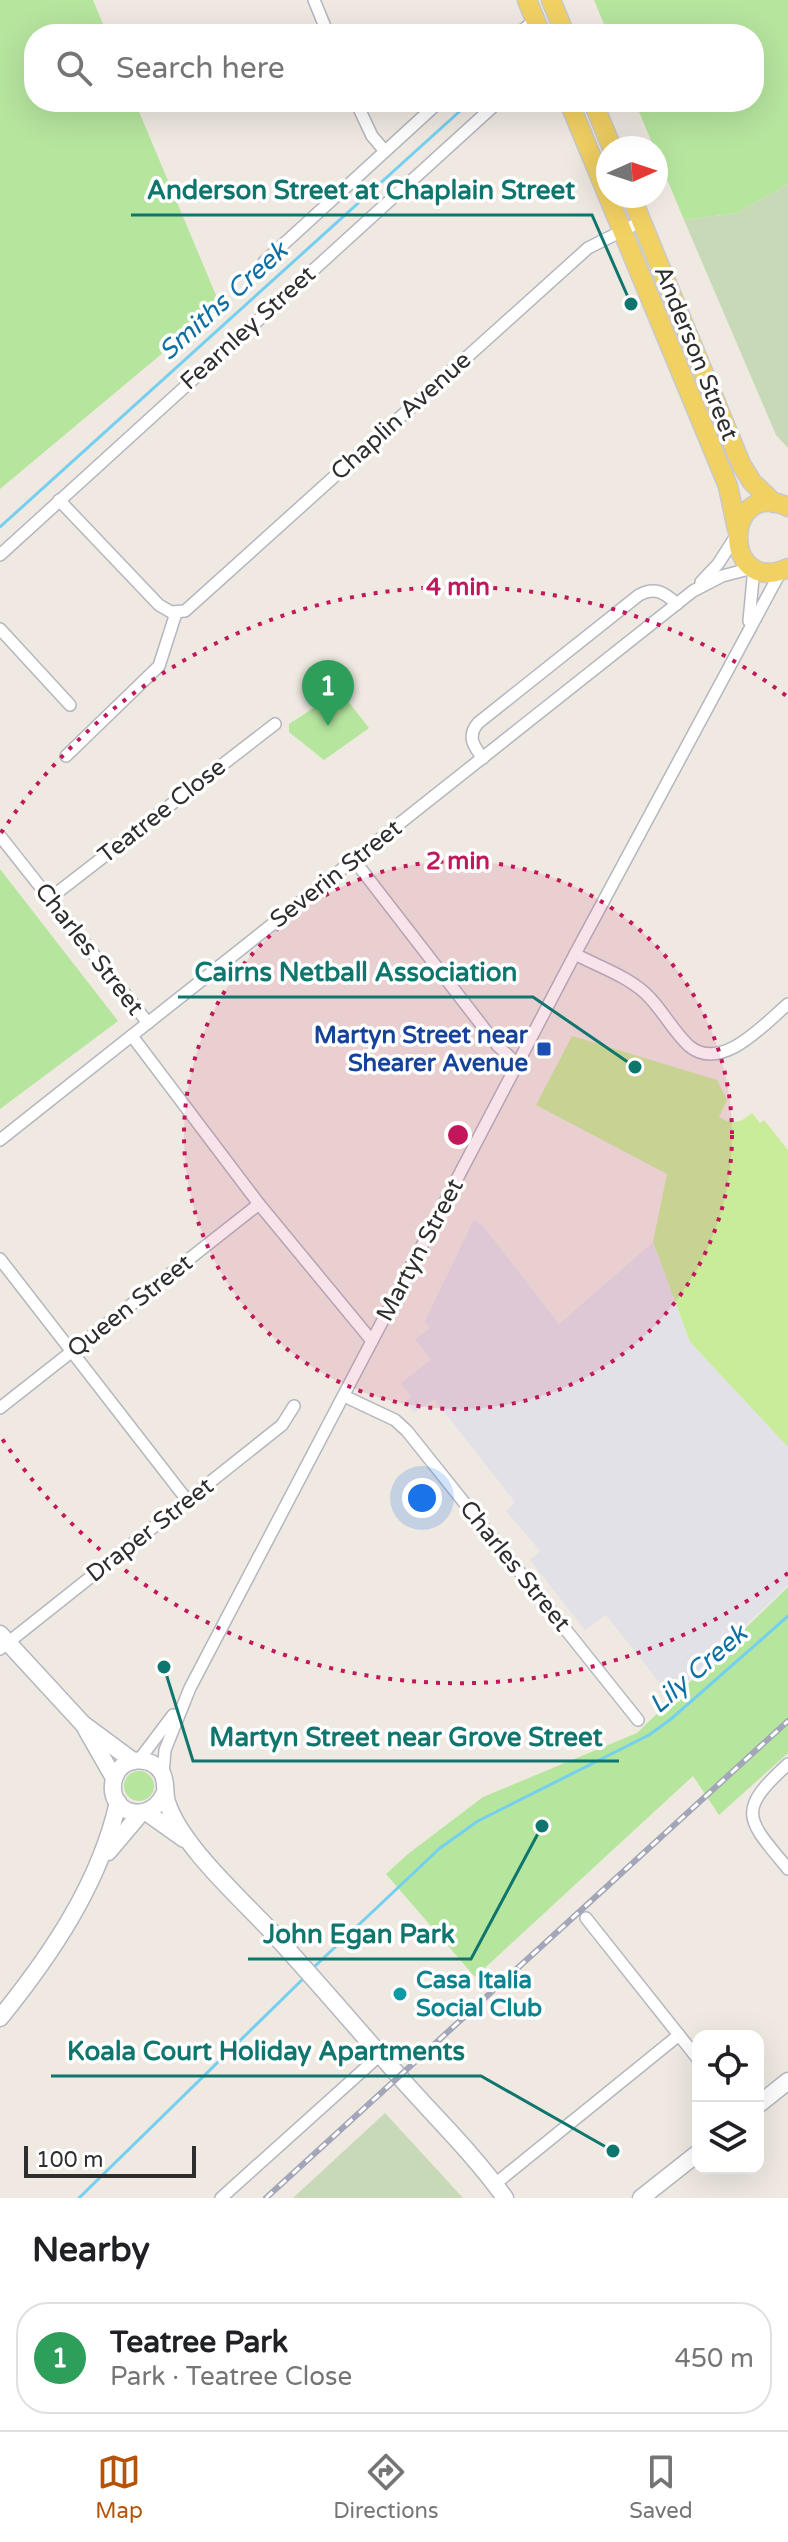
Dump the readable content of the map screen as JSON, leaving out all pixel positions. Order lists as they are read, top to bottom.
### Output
{
  "streets": {
    "main road": ["Anderson Street"],
    "street": [
      "Fearnley Street",
      "Chaplin Avenue",
      "Teatree Close",
      "Severin Street",
      "Charles Street",
      "Martyn Street",
      "Queen Street",
      "Draper Street"
    ]
  },
  "crossings": [
    ["Anderson Street", "Chaplin Avenue"],
    ["Anderson Street", "Severin Street"],
    ["Anderson Street", "Martyn Street"],
    ["Teatree Close", "Charles Street"],
    ["Severin Street", "Charles Street"],
    ["Severin Street", "Martyn Street"],
    ["Charles Street", "Martyn Street"],
    ["Charles Street", "Queen Street"]
  ],
  "water": ["Smiths Creek", "Lily Creek"],
  "places": {
    "other": [
      "Anderson Street at Chaplain Street",
      "Cairns Netball Association",
      "Martyn Street near Grove Street",
      "John Egan Park",
      "Casa Italia Social Club",
      "Koala Court Holiday Apartments"
    ],
    "transit": ["Martyn Street near Shearer Avenue"]
  },
  "scale_bar": "100 m",
  "north": "right",
  "page": {
    "search": "Search here",
    "pins": "1",
    "scale": "100 m",
    "heading": "Nearby",
    "list": [
      {
        "mark": "1",
        "name": "Teatree Park",
        "note": "Park · Teatree Close",
        "value": "450 m"
      }
    ],
    "nav": ["Map", "Directions", "Saved"]
  },
  "rings": ["4 min", "2 min"]
}
